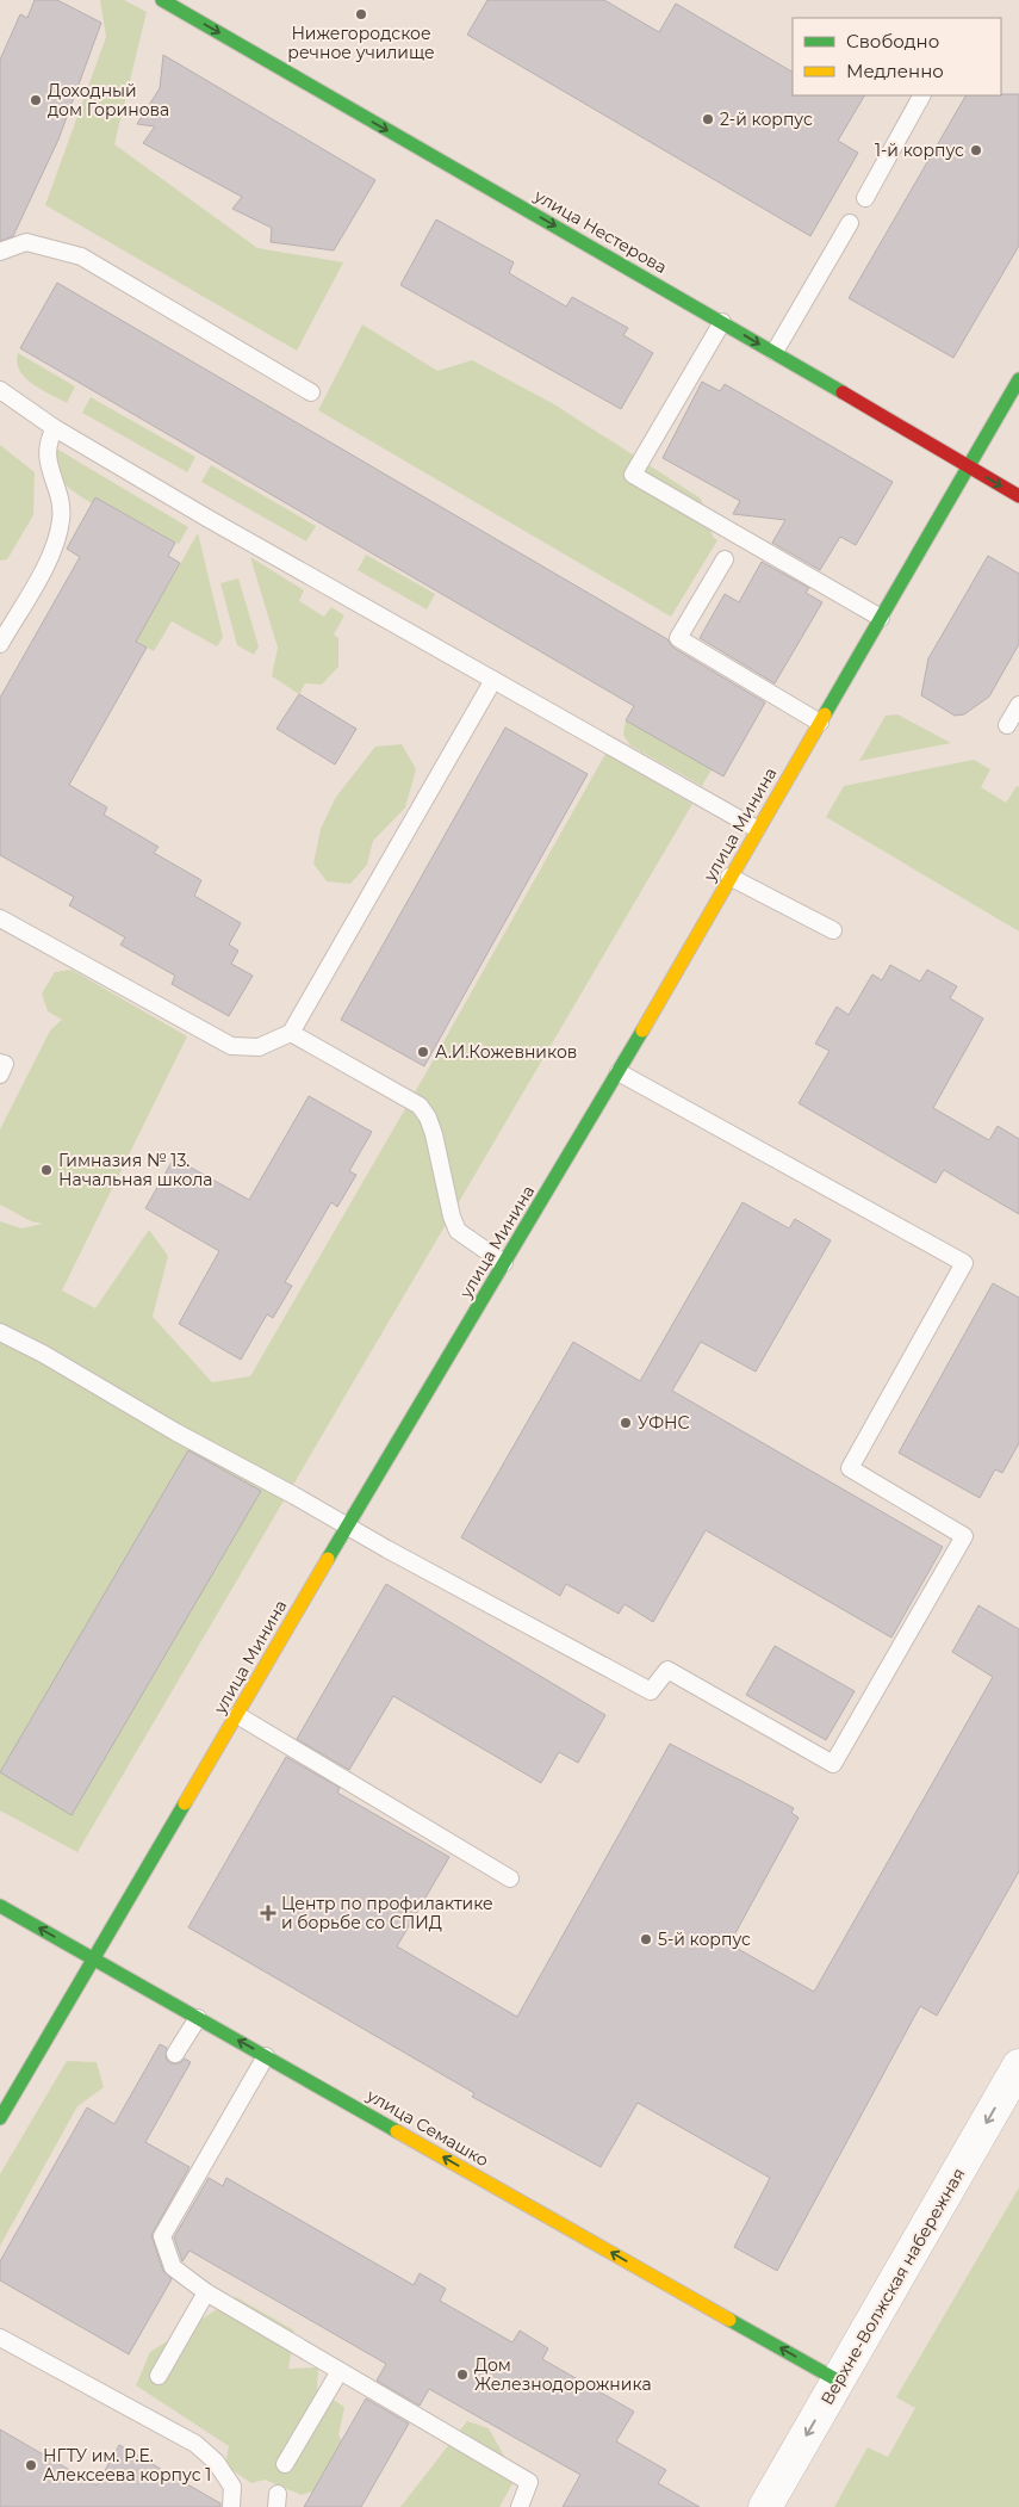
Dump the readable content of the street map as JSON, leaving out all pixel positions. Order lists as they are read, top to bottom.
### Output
{
  "streets": {
    "street": [
      "улица Нестерова",
      "улица Минина",
      "улица Семашко",
      "Верхне-Волжская набережная"
    ]
  },
  "crossings": [
    ["улица Нестерова", "улица Минина"],
    ["улица Минина", "улица Семашко"],
    ["улица Семашко", "Верхне-Волжская набережная"]
  ],
  "one_way": ["улица Нестерова", "улица Семашко", "Верхне-Волжская набережная"],
  "places": {
    "other": [
      "Нижегородское речное училище",
      "Доходный дом Горинова",
      "2-й корпус",
      "1-й корпус",
      "А.И.Кожевников",
      "Гимназия № 13. Начальная школа",
      "УФНС",
      "5-й корпус",
      "Дом Железнодорожника",
      "НГТУ им. Р.Е. Алексеева корпус 1"
    ],
    "health": ["Центр по профилактике и борьбе со СПИД"]
  },
  "legend": ["Свободно", "Медленно"]
}
